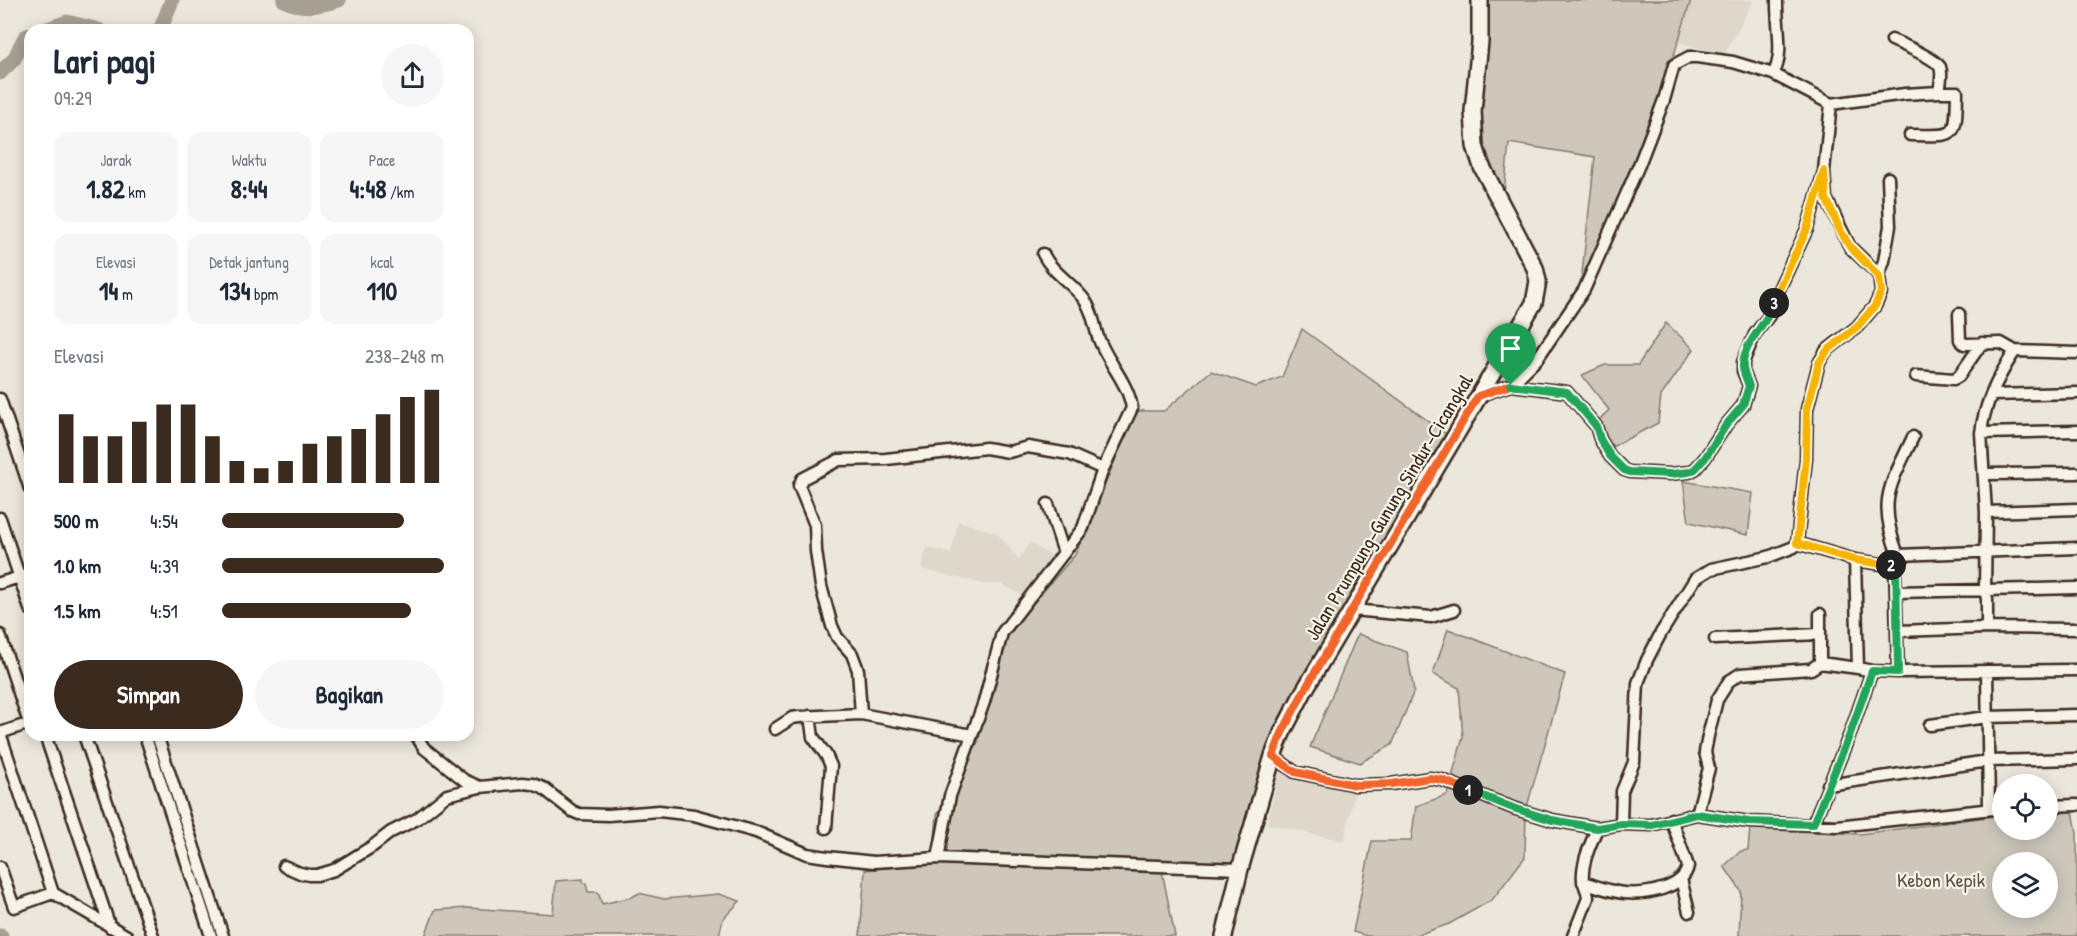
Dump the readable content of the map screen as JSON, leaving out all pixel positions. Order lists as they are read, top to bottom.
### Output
{
  "streets": {
    "main road": ["Jalan Prumpung–Gunung Sindur–Cicangkal"]
  },
  "parks": ["Kebon Kepik"],
  "page": {
    "heading": ["Lari pagi", "09:29"],
    "stats": [
      ["Jarak", "1.82 km"],
      ["Waktu", "8:44"],
      ["Pace", "4:48 /km"],
      ["Elevasi", "14 m"],
      ["Detak jantung", "134 bpm"],
      ["kcal", "110"]
    ],
    "pins": ["3", "2", "1"],
    "chart": ["Elevasi", "238–248 m"],
    "list": [
      {
        "name": "500 m",
        "note": "4:54"
      },
      {
        "name": "1.0 km",
        "note": "4:39"
      },
      {
        "name": "1.5 km",
        "note": "4:51"
      }
    ],
    "buttons": ["Simpan", "Bagikan"]
  }
}
